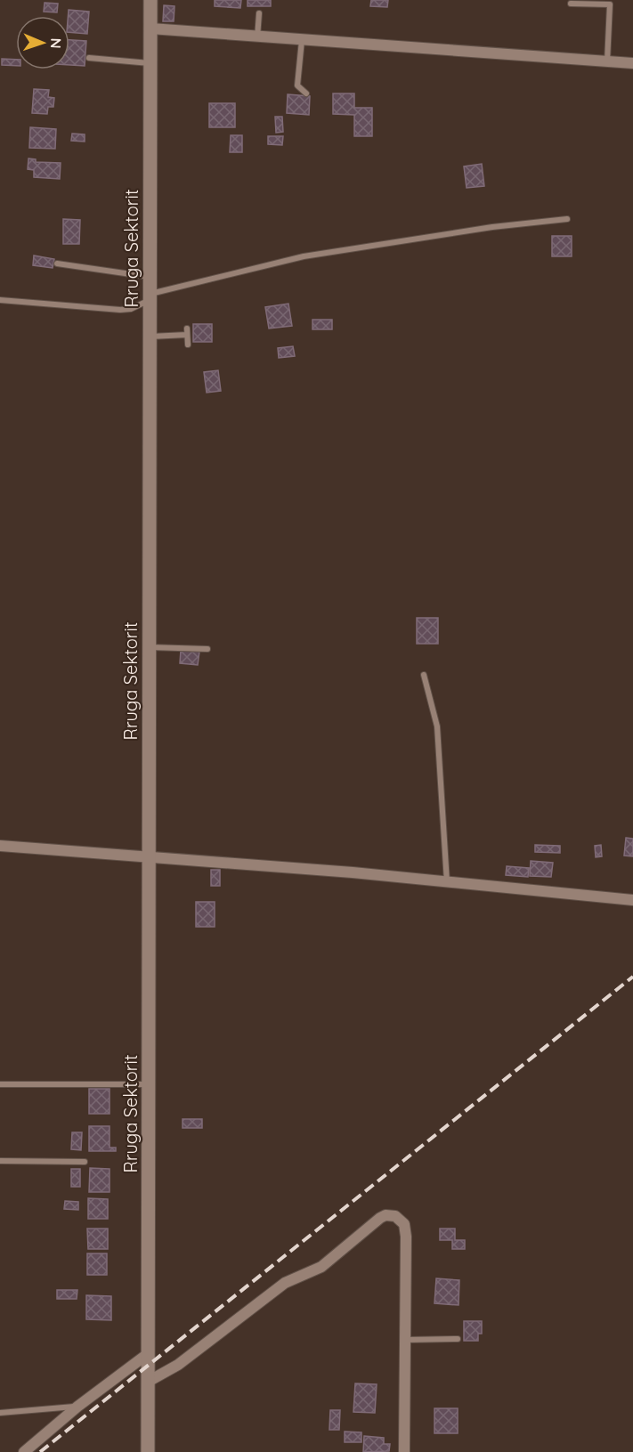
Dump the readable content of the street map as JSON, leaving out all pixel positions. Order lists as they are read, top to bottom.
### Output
{
  "streets": {
    "street": ["Rruga Sektorit"]
  },
  "north": "right"
}
